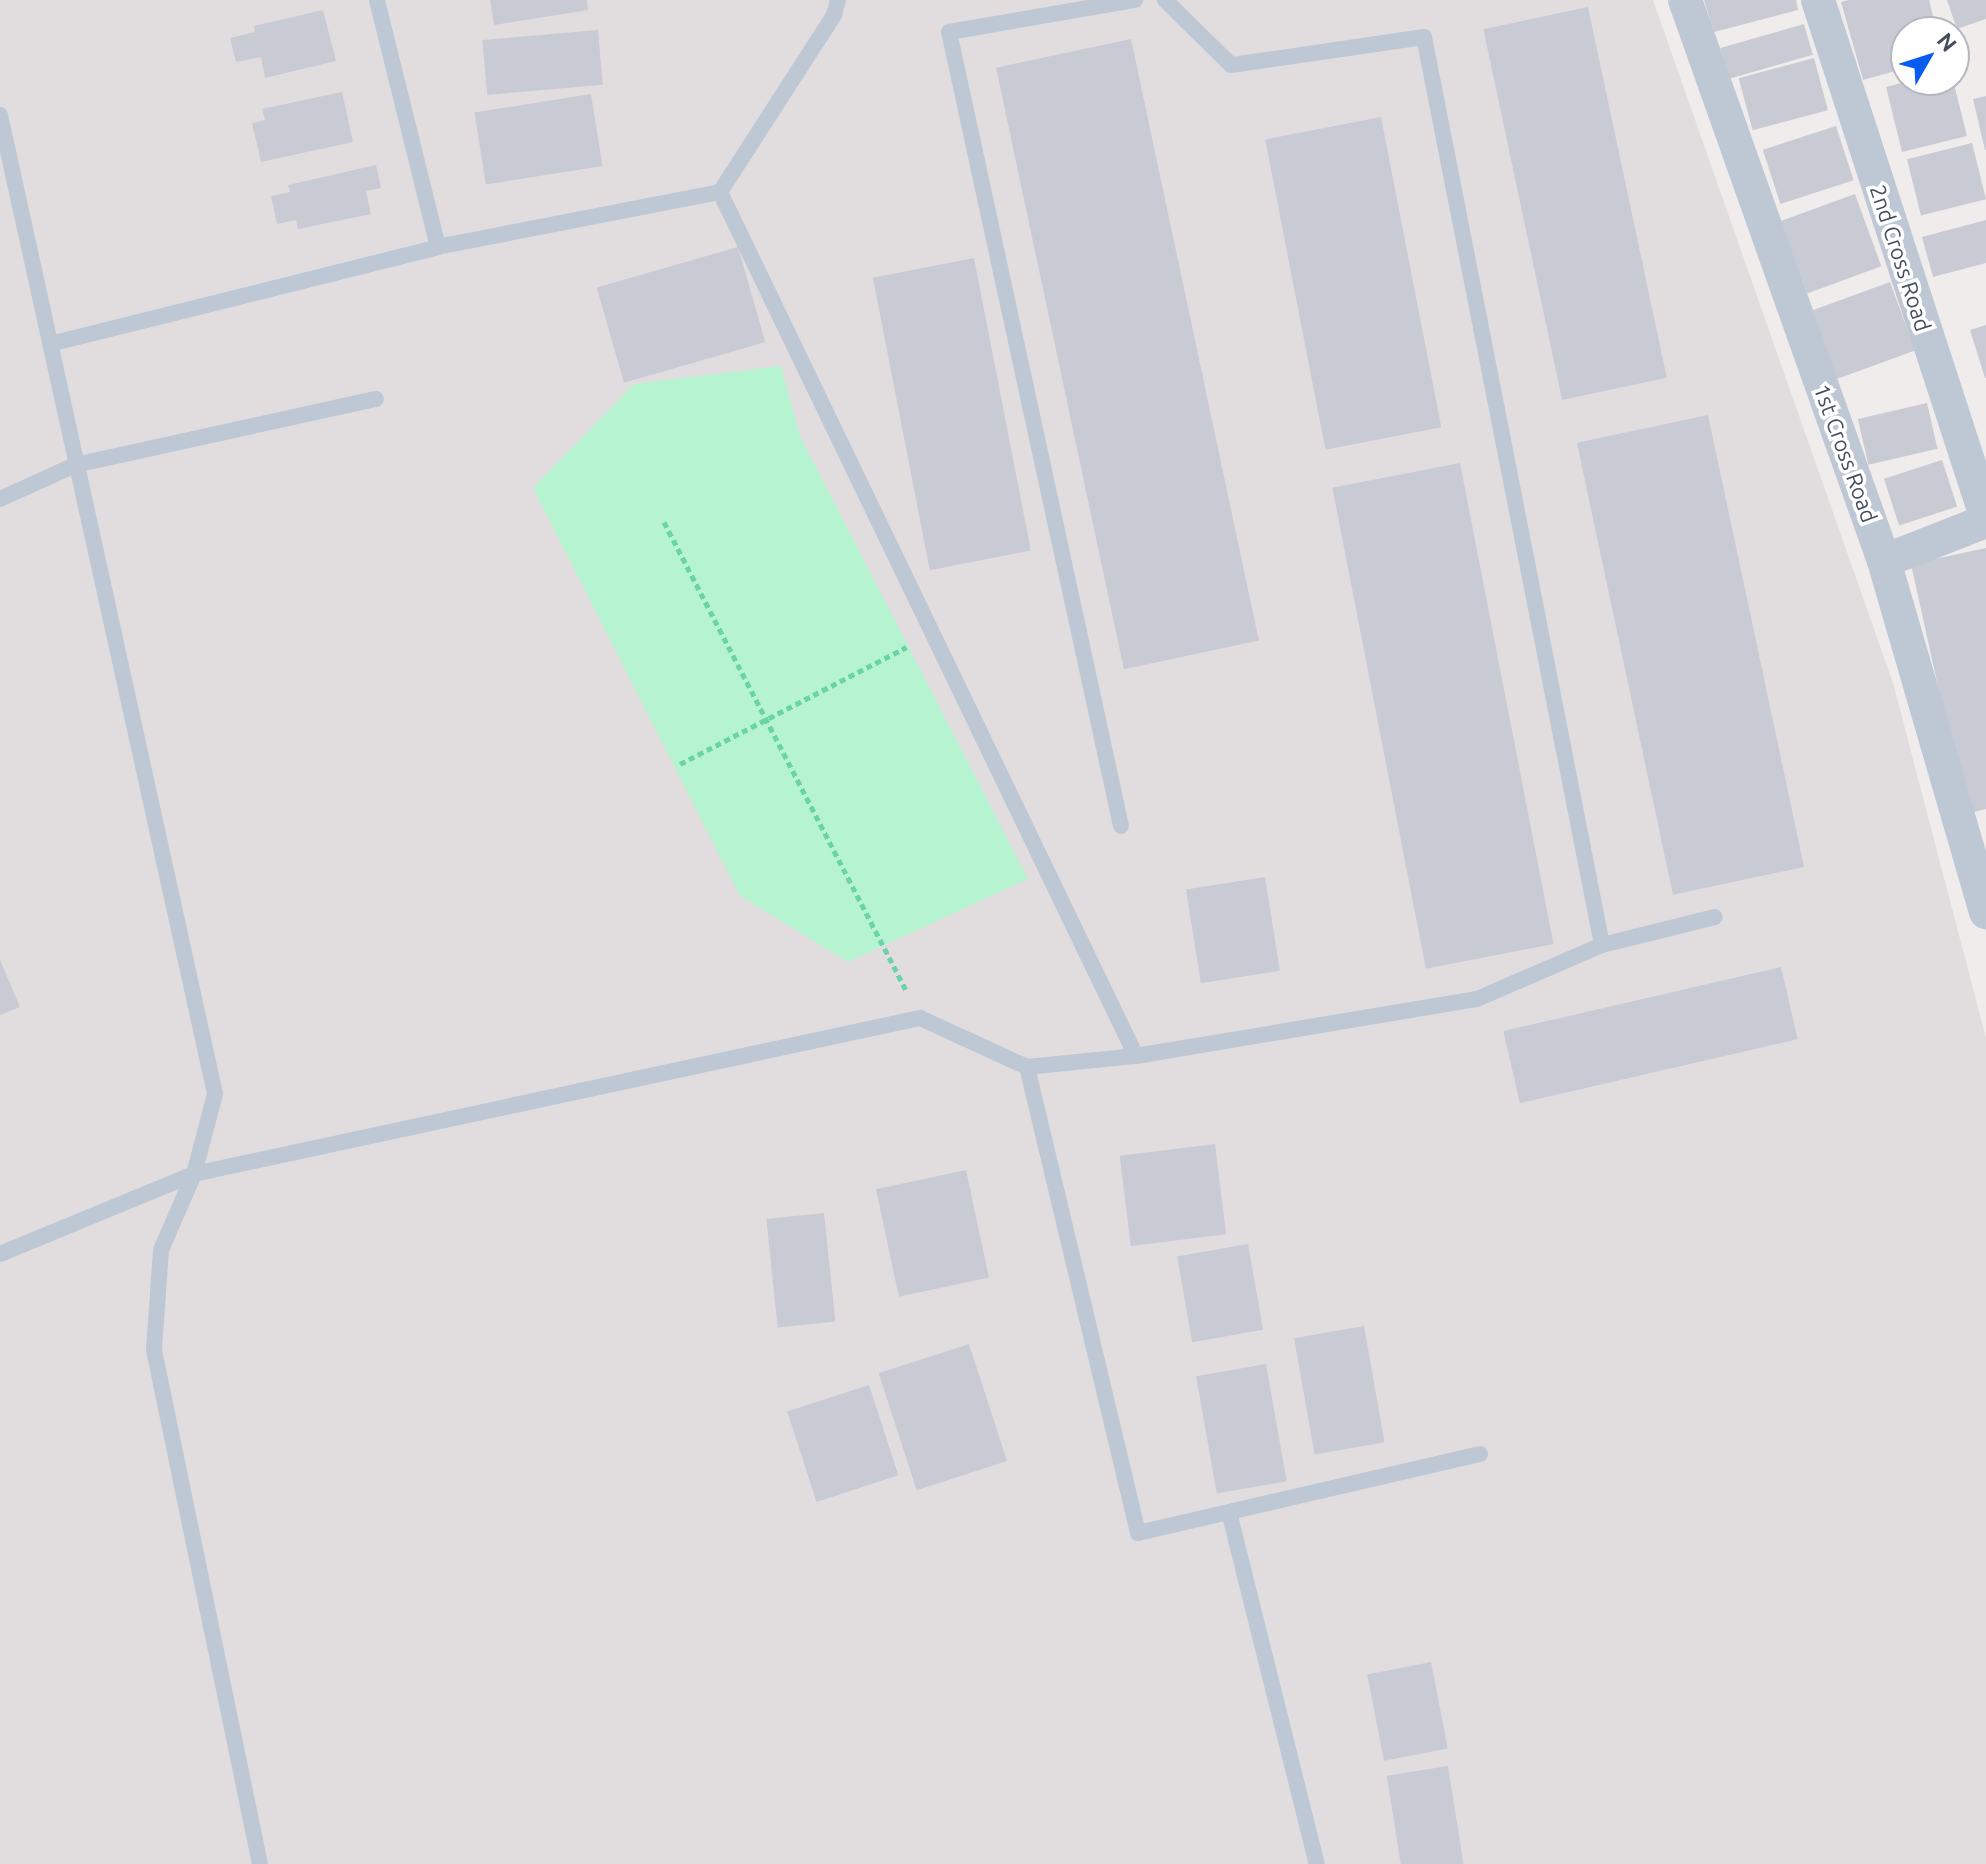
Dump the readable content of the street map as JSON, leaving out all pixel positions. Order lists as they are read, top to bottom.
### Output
{
  "streets": {
    "street": ["2nd Cross Road", "1st Cross Road"]
  },
  "north": "top right"
}
